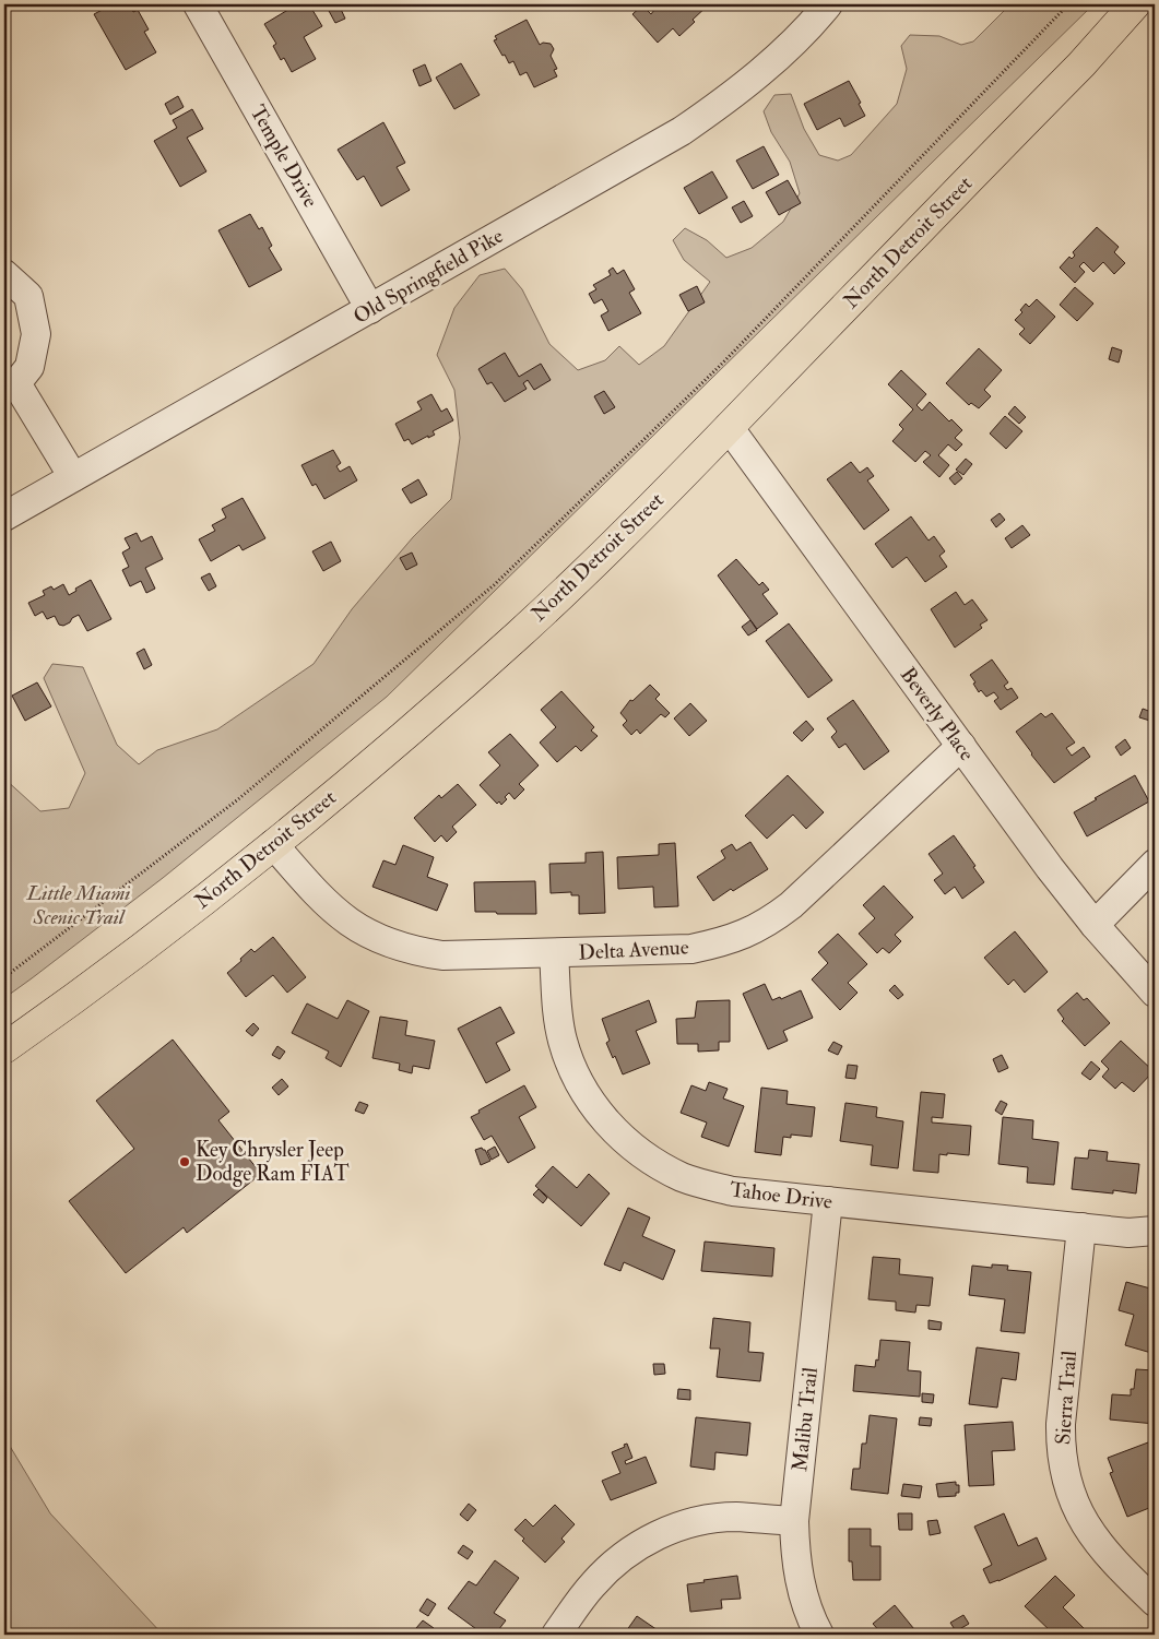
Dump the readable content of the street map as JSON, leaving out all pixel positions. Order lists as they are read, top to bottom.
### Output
{
  "streets": {
    "highway": ["North Detroit Street"],
    "street": [
      "Temple Drive",
      "Old Springfield Pike",
      "Beverly Place",
      "Delta Avenue",
      "Tahoe Drive",
      "Sierra Trail",
      "Malibu Trail"
    ]
  },
  "crossings": [
    ["Temple Drive", "Old Springfield Pike"],
    ["North Detroit Street", "Beverly Place"],
    ["North Detroit Street", "Delta Avenue"],
    ["Beverly Place", "Delta Avenue"],
    ["Delta Avenue", "Tahoe Drive"],
    ["Tahoe Drive", "Sierra Trail"],
    ["Tahoe Drive", "Malibu Trail"]
  ],
  "parks": ["Little Miami Scenic Trail"],
  "places": ["Key Chrysler Jeep Dodge Ram FIAT"]
}
